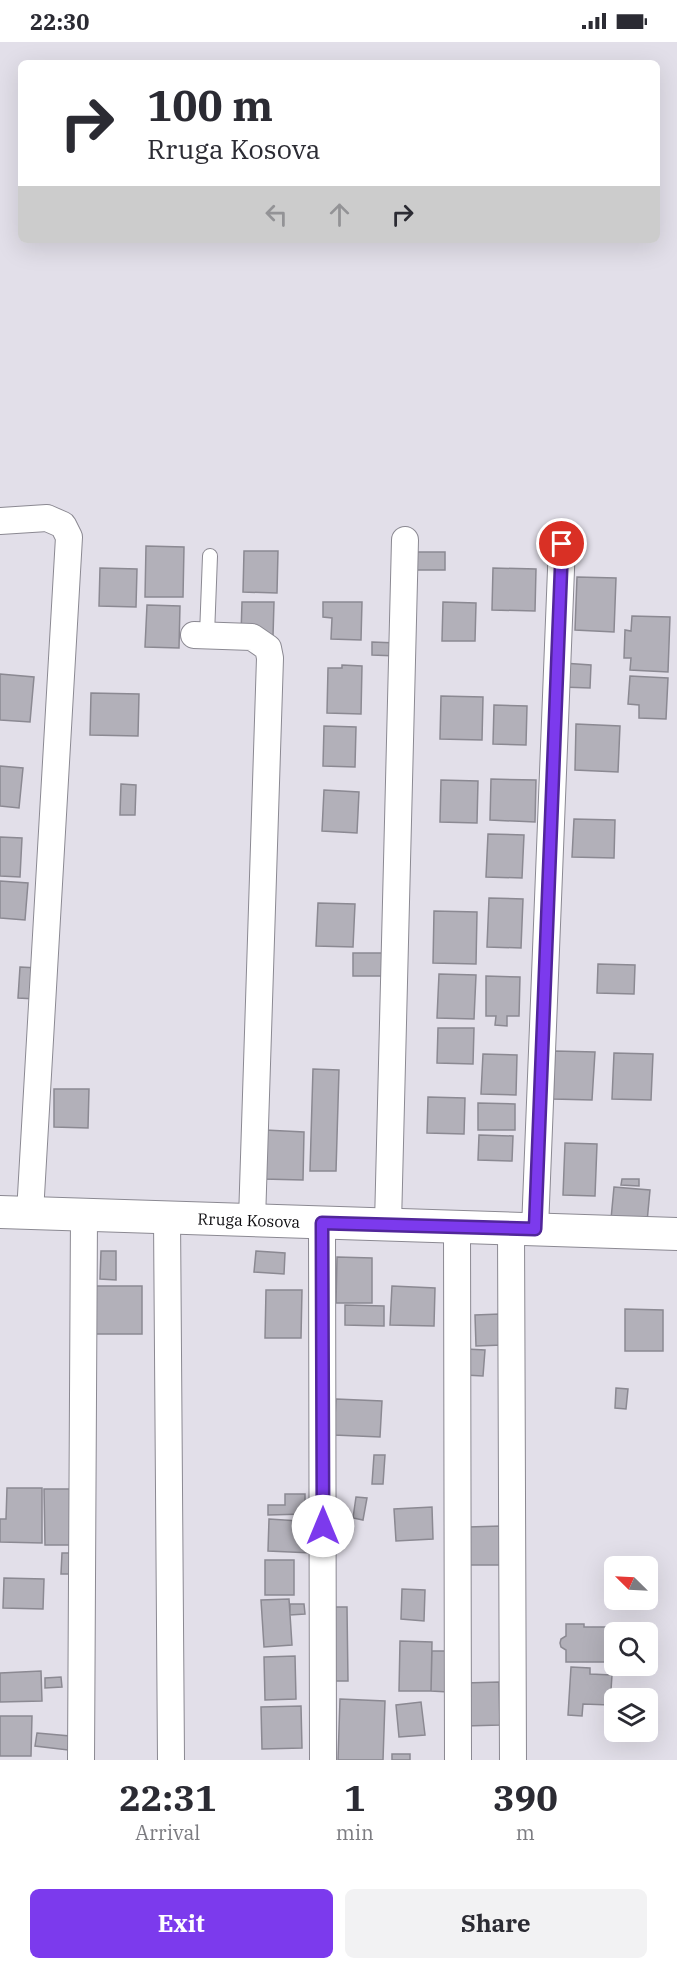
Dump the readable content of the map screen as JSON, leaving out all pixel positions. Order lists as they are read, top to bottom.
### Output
{
  "streets": {
    "street": ["Rruga Kosova"]
  },
  "north": "top left",
  "page": {
    "status": "22:30",
    "turn": ["100 m", "Rruga Kosova"],
    "eta": [
      "22:31",
      "Arrival",
      "1",
      "min",
      "390",
      "m"
    ],
    "buttons": ["Exit", "Share"]
  }
}
